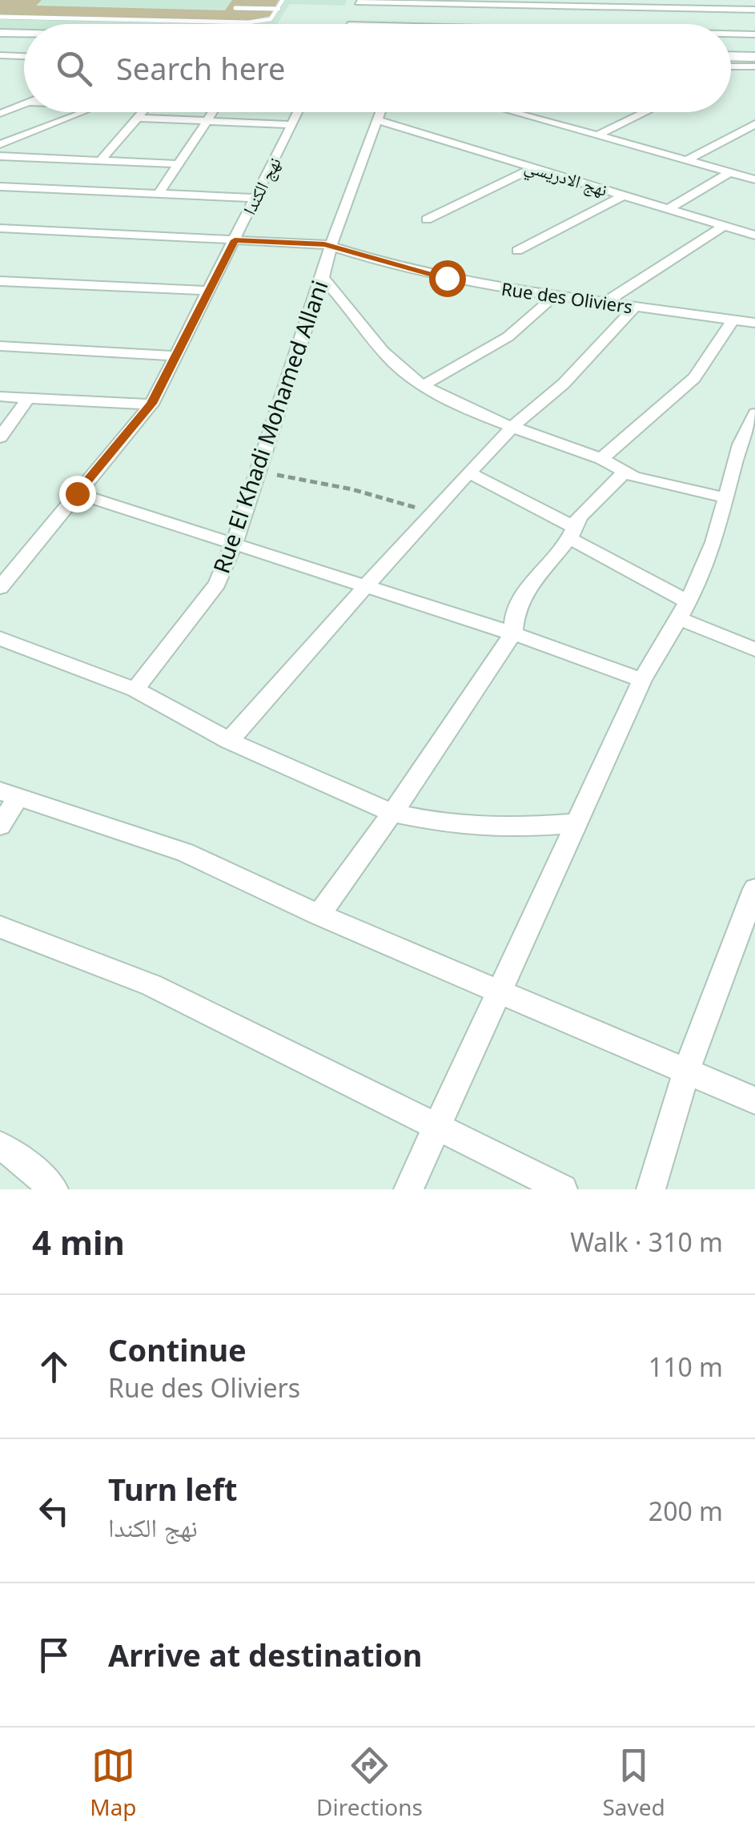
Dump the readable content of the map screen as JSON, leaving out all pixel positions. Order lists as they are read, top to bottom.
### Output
{
  "streets": {
    "street": [
      "نهج الادريسي",
      "نهج الكندا",
      "Rue des Oliviers",
      "Rue El Khadi Mohamed Allani"
    ]
  },
  "crossings": [
    ["نهج الادريسي", "Rue El Khadi Mohamed Allani"],
    ["نهج الكندا", "Rue des Oliviers"],
    ["Rue des Oliviers", "Rue El Khadi Mohamed Allani"]
  ],
  "page": {
    "search": "Search here",
    "heading": ["4 min", "Walk · 310 m"],
    "list": [
      ["Continue", "Rue des Oliviers", "110 m"],
      ["Turn left", "نهج الكندا", "200 m"],
      "Arrive at destination"
    ],
    "nav": ["Map", "Directions", "Saved"]
  }
}
